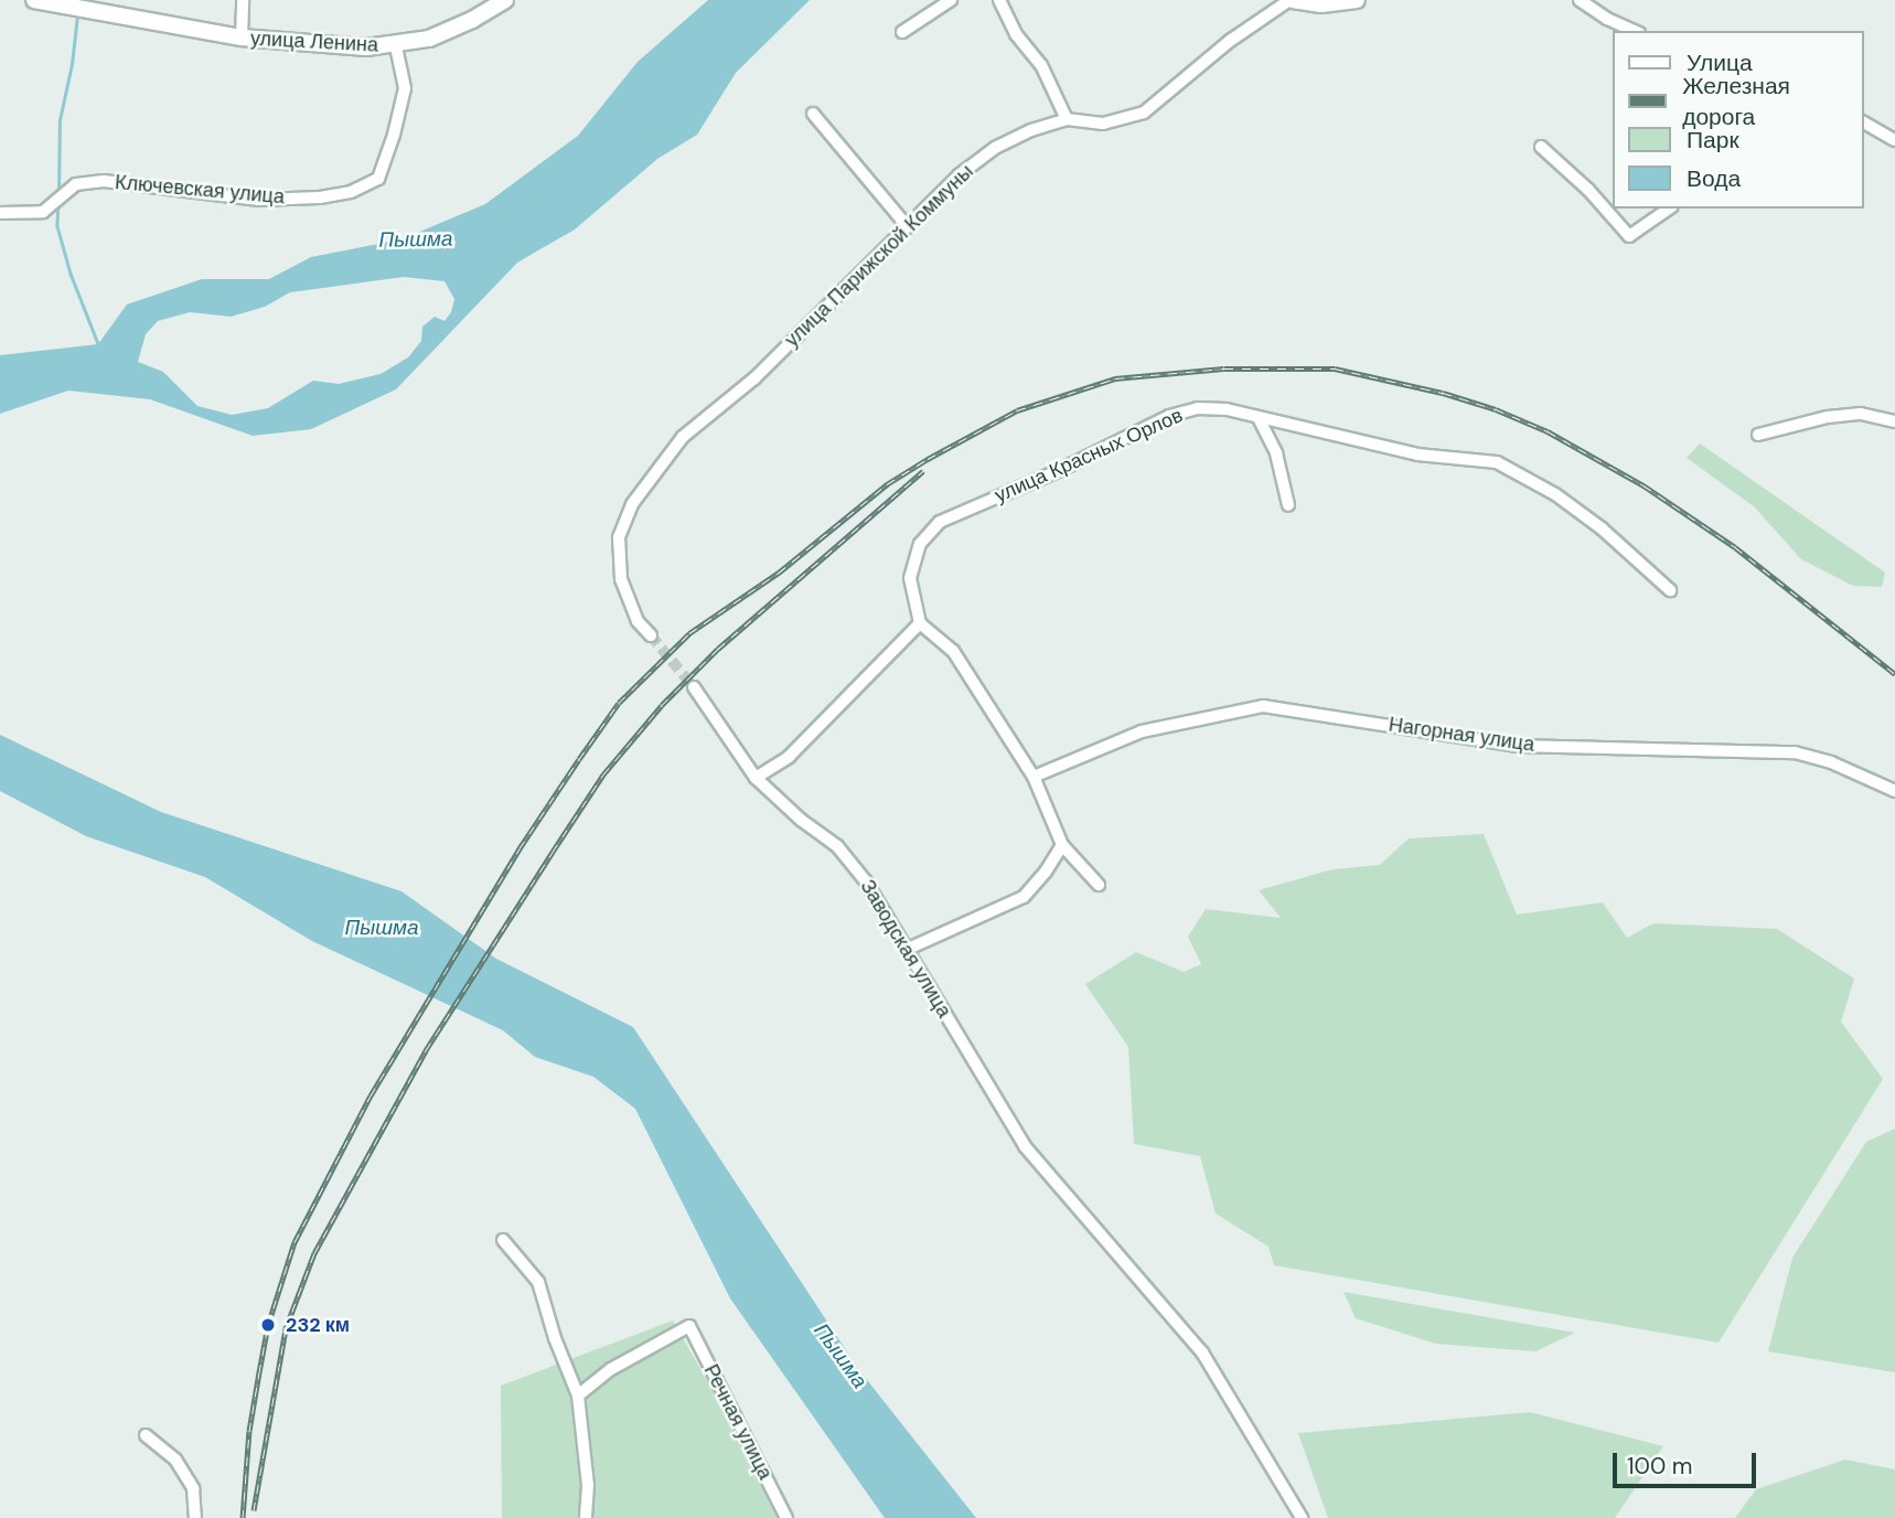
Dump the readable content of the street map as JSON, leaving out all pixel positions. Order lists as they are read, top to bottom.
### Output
{
  "streets": {
    "main road": ["улица Ленина", "улица Парижской Коммуны"],
    "street": [
      "Ключевская улица",
      "улица Красных Орлов",
      "Нагорная улица",
      "Заводская улица",
      "Речная улица"
    ]
  },
  "crossings": [
    ["улица Ленина", "Ключевская улица"]
  ],
  "water": ["Пышма"],
  "places": ["232 км"],
  "legend": [
    "Улица",
    "Железная дорога",
    "Парк",
    "Вода"
  ],
  "scale_bar": "100 m"
}
